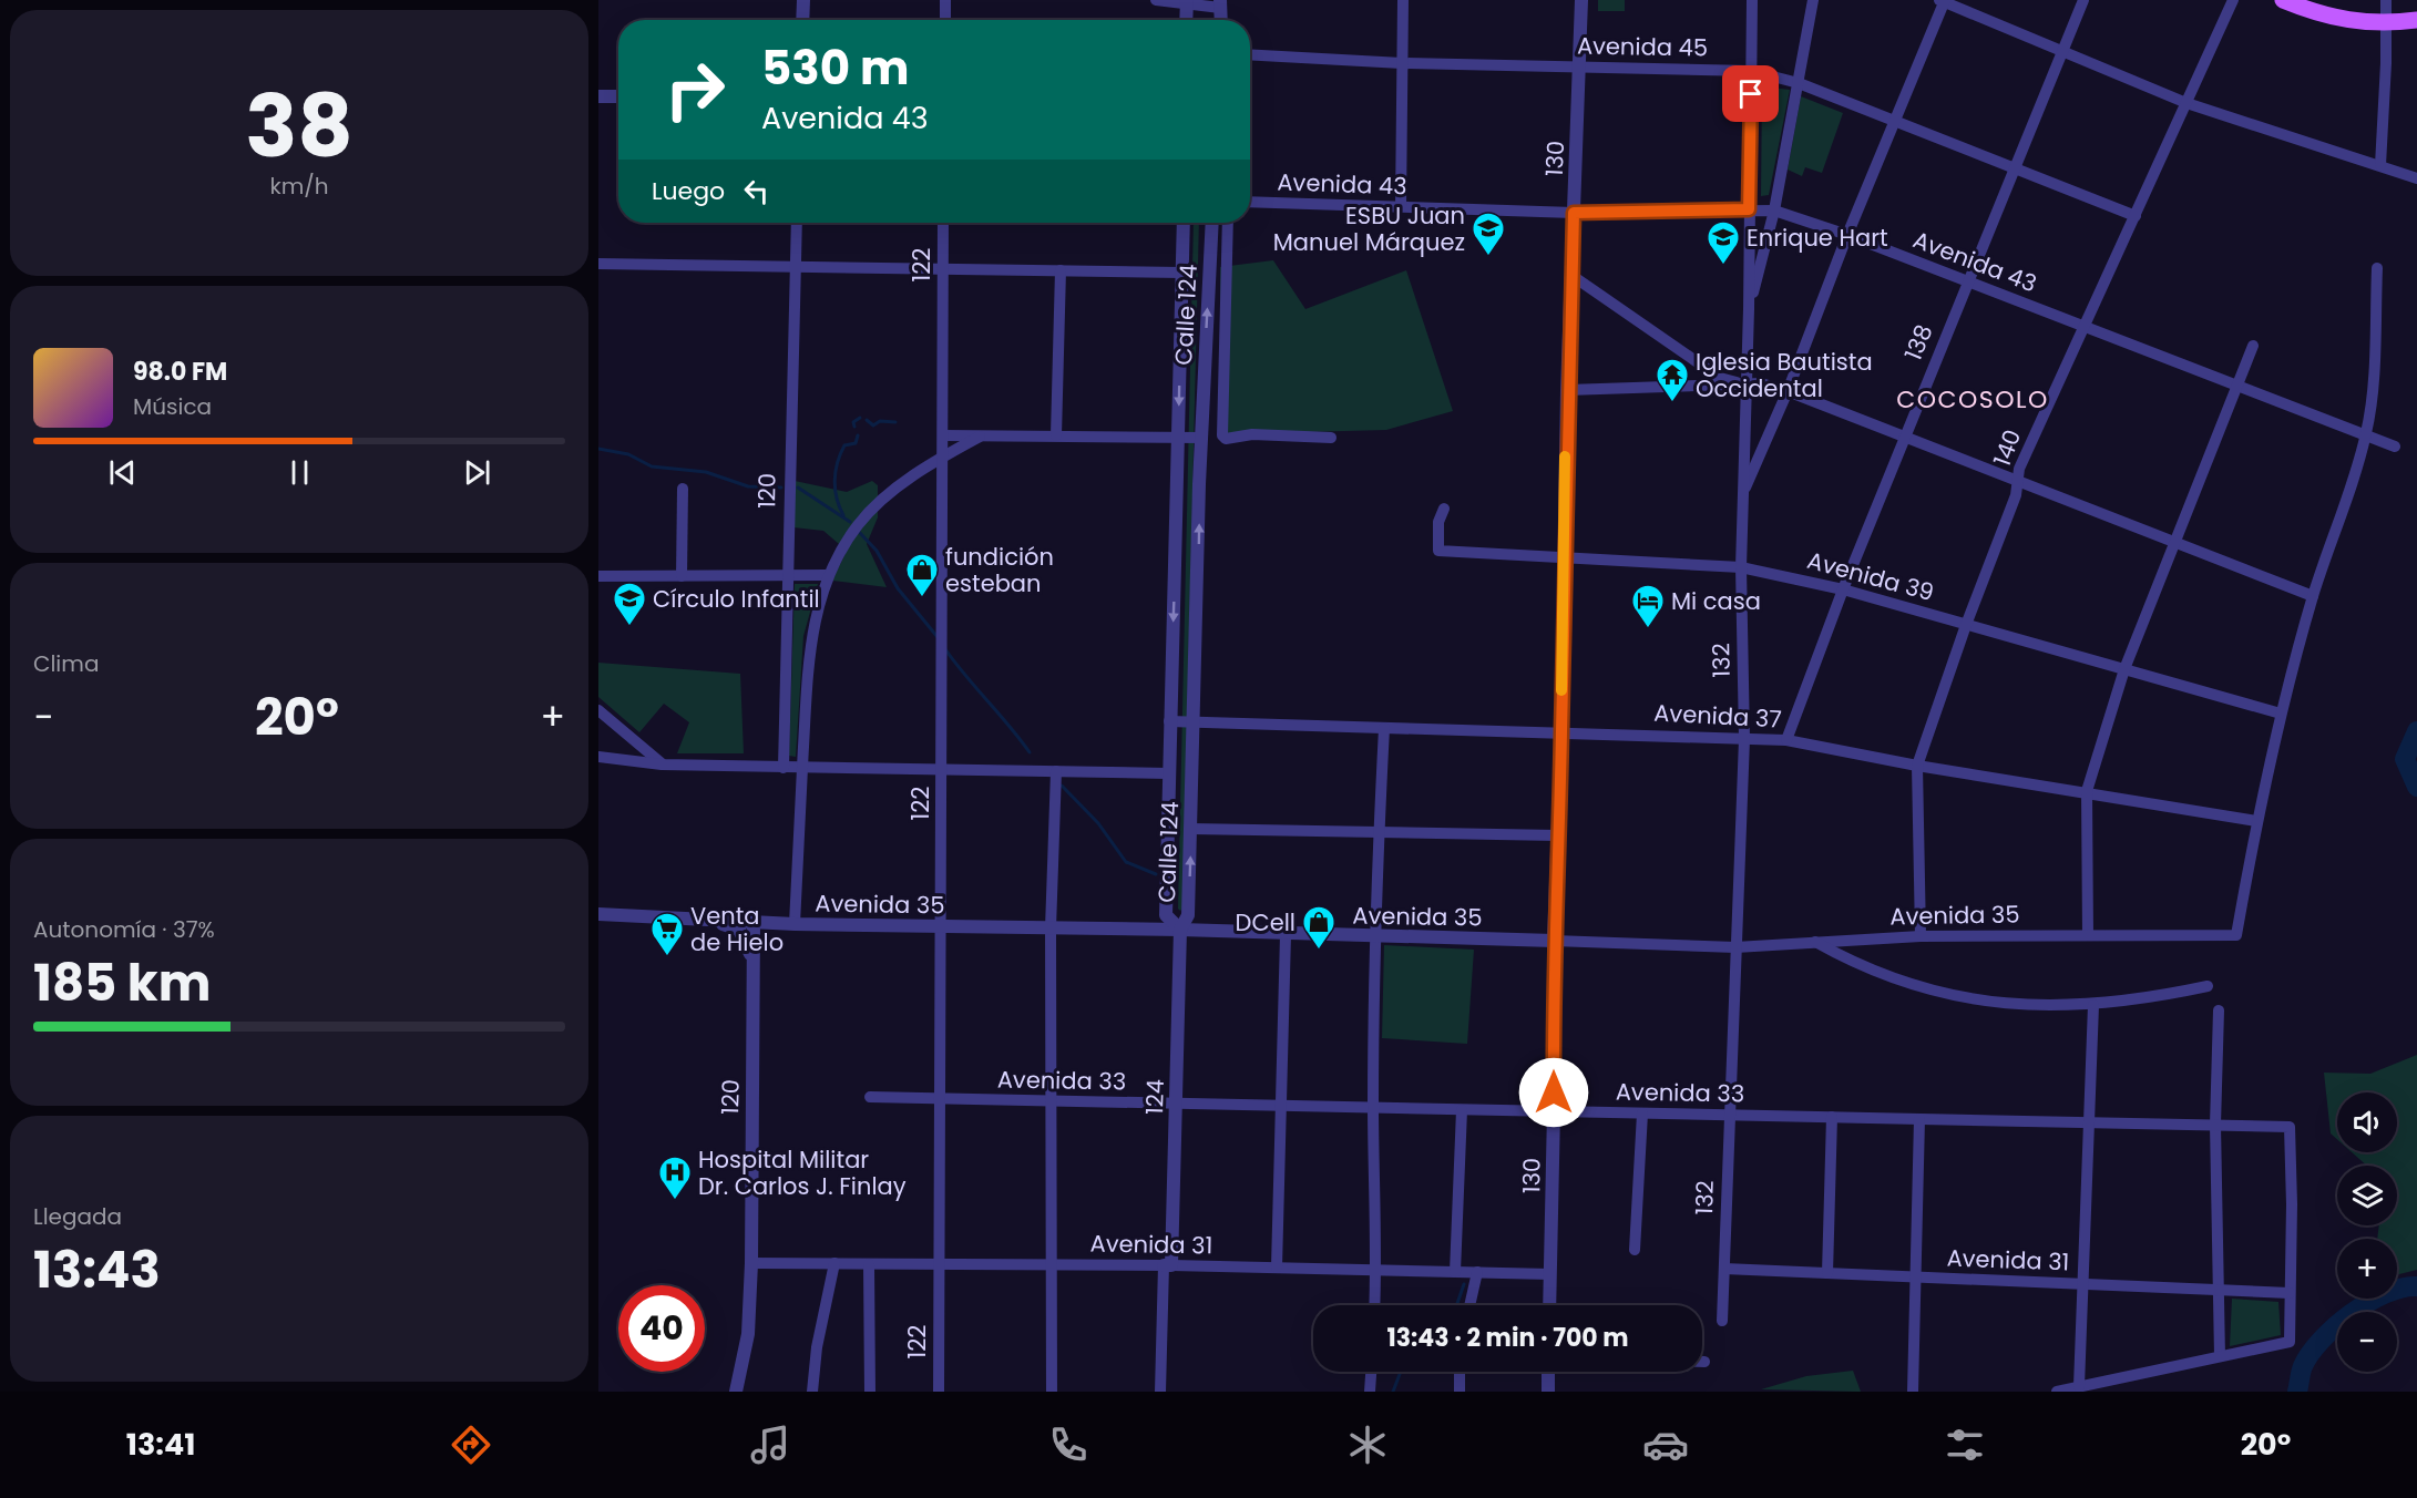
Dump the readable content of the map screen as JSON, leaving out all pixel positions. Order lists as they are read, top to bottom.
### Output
{
  "streets": {
    "street": [
      "Avenida 45",
      "130",
      "Avenida 43",
      "122",
      "Calle 124",
      "138",
      "140",
      "120",
      "Avenida 39",
      "132",
      "Avenida 37",
      "Avenida 35",
      "Avenida 33",
      "124",
      "Avenida 31"
    ]
  },
  "crossings": [
    ["Avenida 45", "130"],
    ["Avenida 45", "138"],
    ["Avenida 45", "140"],
    ["Avenida 45", "132"],
    ["130", "Avenida 43"],
    ["130", "Avenida 39"],
    ["130", "Avenida 37"],
    ["130", "Avenida 35"],
    ["130", "Avenida 33"],
    ["130", "Avenida 31"],
    ["Avenida 43", "138"],
    ["Avenida 43", "140"],
    ["Avenida 43", "132"],
    ["122", "Avenida 35"],
    ["122", "Avenida 33"],
    ["122", "Avenida 31"],
    ["Calle 124", "Avenida 37"],
    ["Calle 124", "Avenida 35"],
    ["Calle 124", "124"],
    ["138", "Avenida 39"],
    ["138", "Avenida 37"],
    ["140", "Avenida 39"],
    ["140", "Avenida 37"],
    ["140", "Avenida 35"],
    ["120", "Avenida 35"],
    ["120", "Avenida 31"],
    ["Avenida 39", "132"],
    ["132", "Avenida 37"],
    ["132", "Avenida 35"],
    ["132", "Avenida 33"],
    ["132", "Avenida 31"],
    ["Avenida 37", "Avenida 35"],
    ["Avenida 35", "124"],
    ["Avenida 33", "124"],
    ["Avenida 33", "Avenida 31"],
    ["124", "Avenida 31"]
  ],
  "districts": ["COCOSOLO"],
  "places": {
    "school or university": ["ESBU Juan Manuel Márquez", "Enrique Hart", "Círculo Infantil"],
    "temple": ["Iglesia Bautista Occidental"],
    "shop": ["fundición esteban", "DCell"],
    "hotel": ["Mi casa"],
    "supermarket": ["Venta de Hielo"],
    "hospital": ["Hospital Militar Dr. Carlos J. Finlay"]
  },
  "page": {
    "tile": [
      ["38", "km/h"],
      "Clima",
      ["Autonomía · 37%", "185 km"],
      ["Llegada", "13:43"]
    ],
    "turn": ["530 m", "Avenida 43"],
    "then": "Luego",
    "song": ["98.0 FM", "Música"],
    "heat": ["−", "20°", "+"],
    "map_buttons": ["+", "−"],
    "limit": "40",
    "trip": "13:43 · 2 min · 700 m",
    "tabs": ["13:41", "20°"]
  }
}
